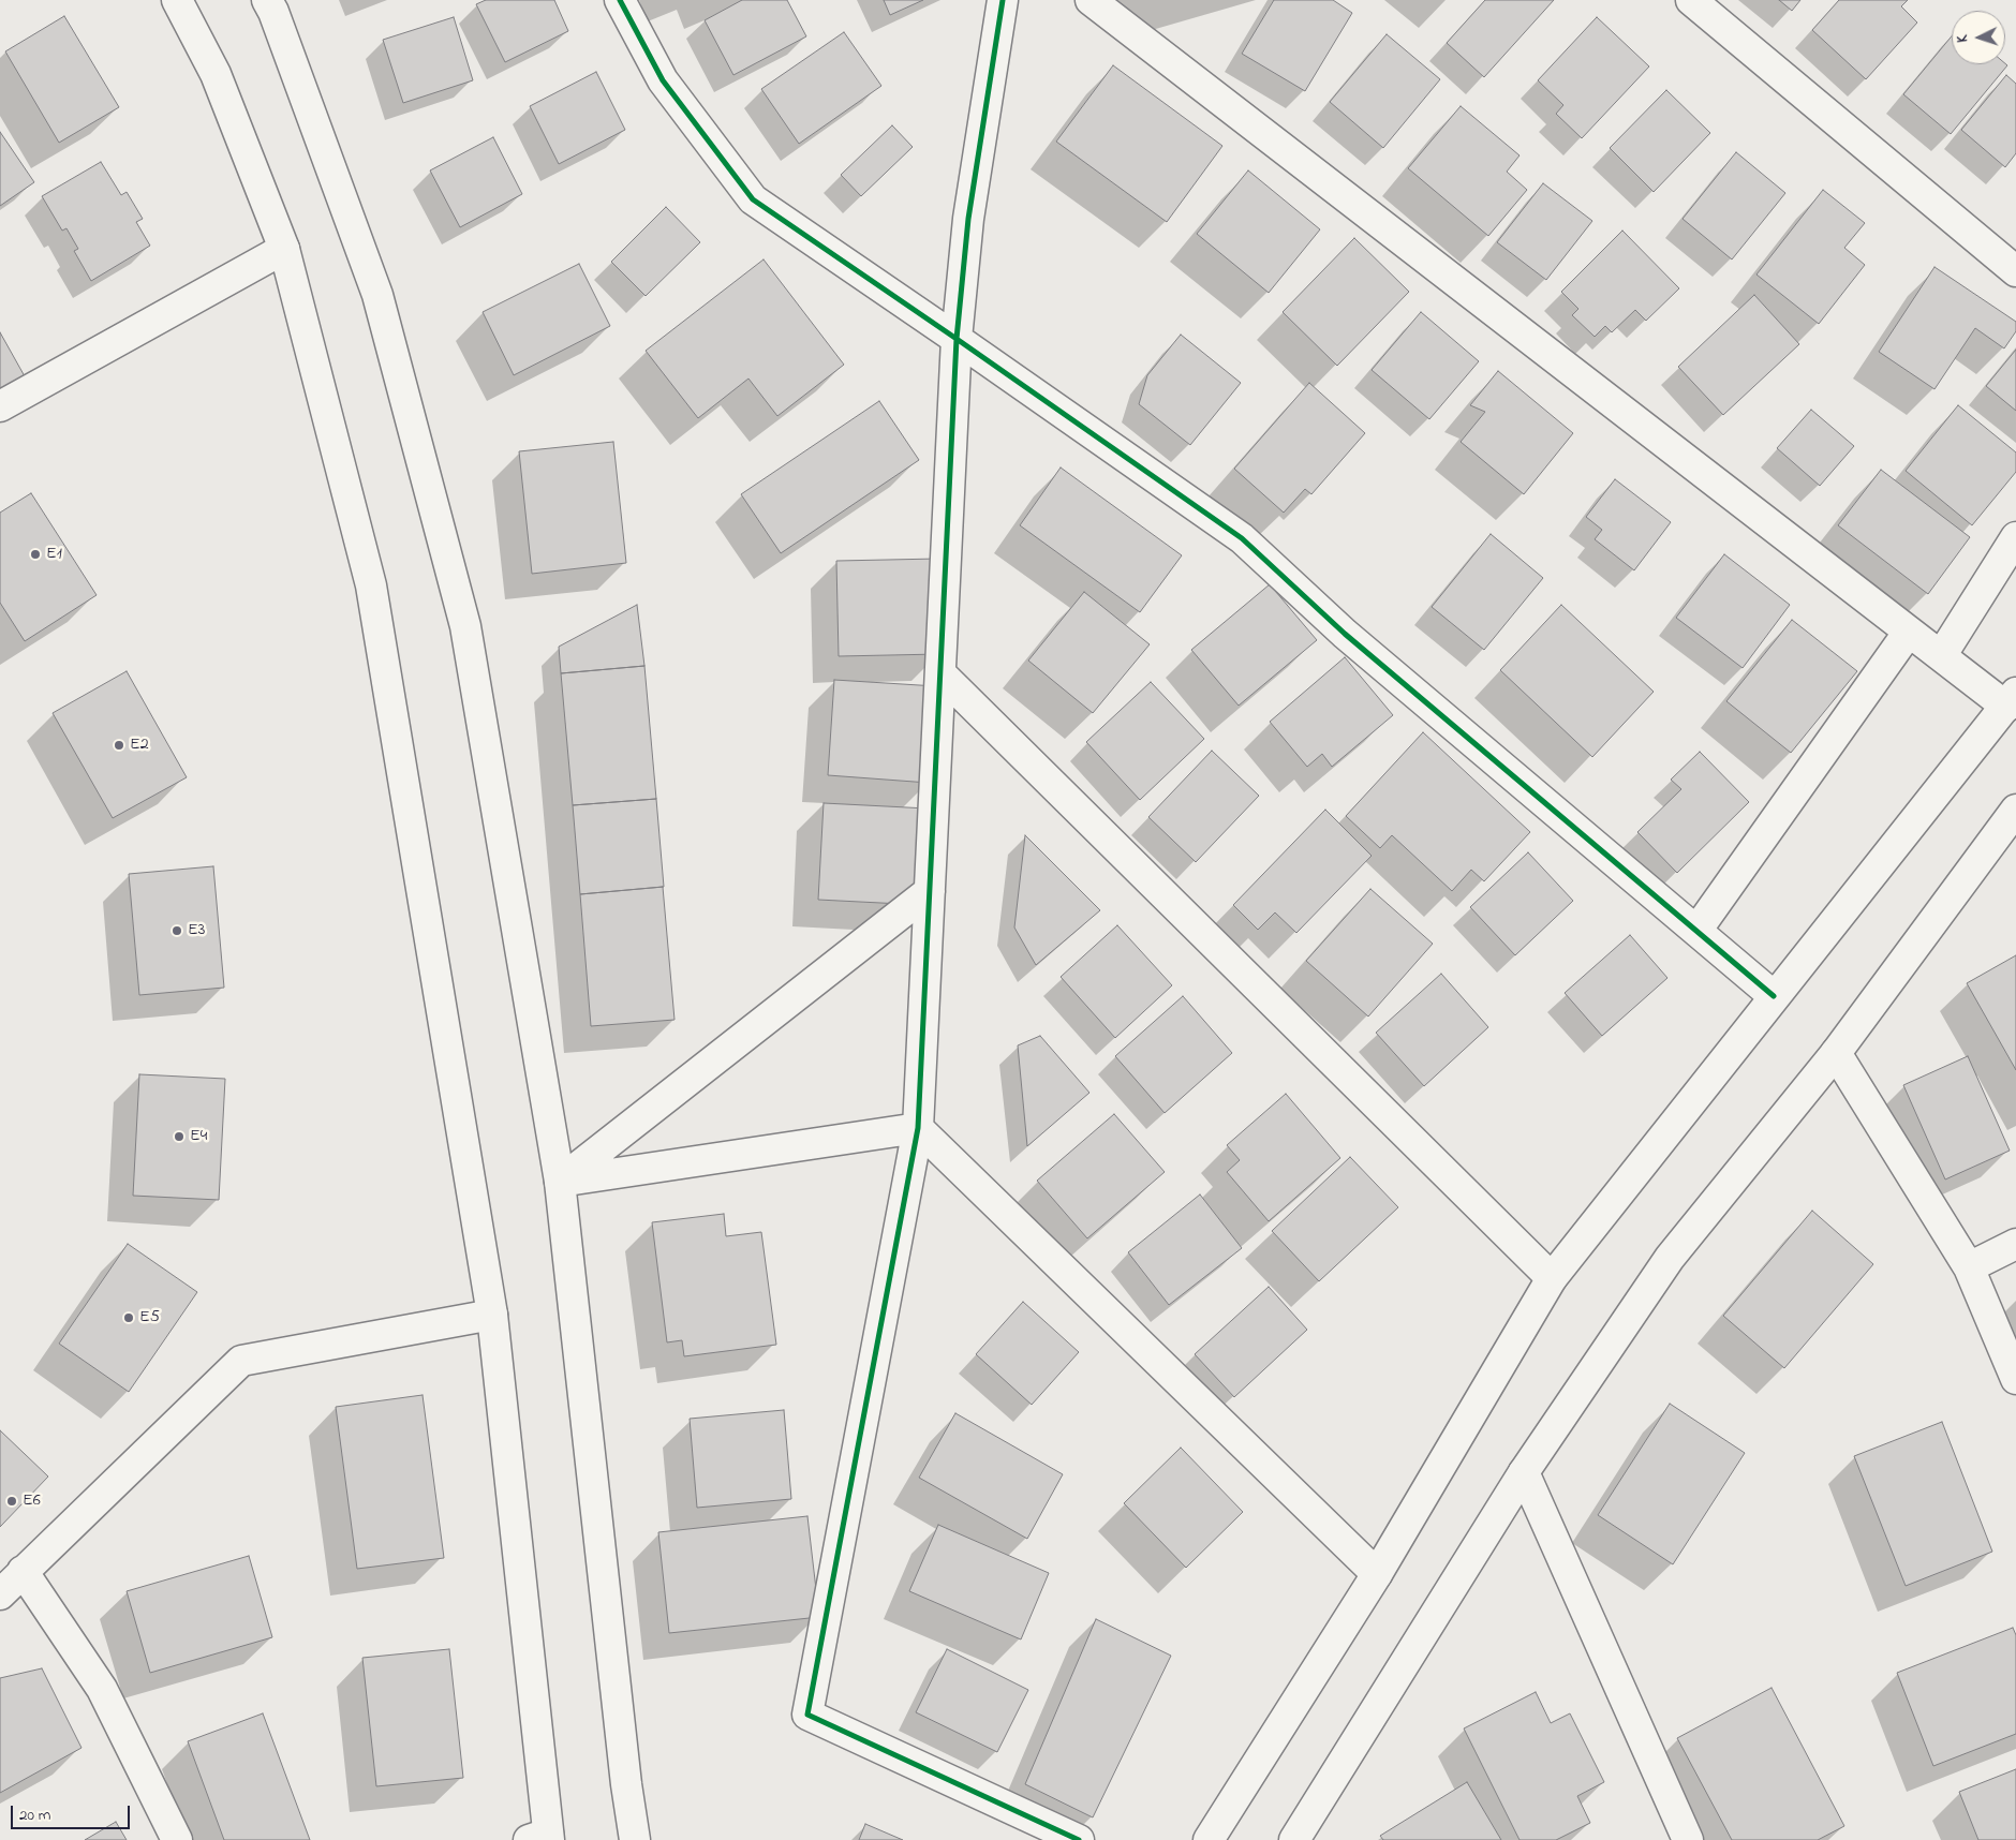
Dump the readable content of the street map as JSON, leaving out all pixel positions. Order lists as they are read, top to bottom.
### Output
{
  "places": [
    "E1",
    "E2",
    "E3",
    "E4",
    "E5",
    "E6"
  ],
  "scale_bar": "20 m",
  "north": "left"
}
